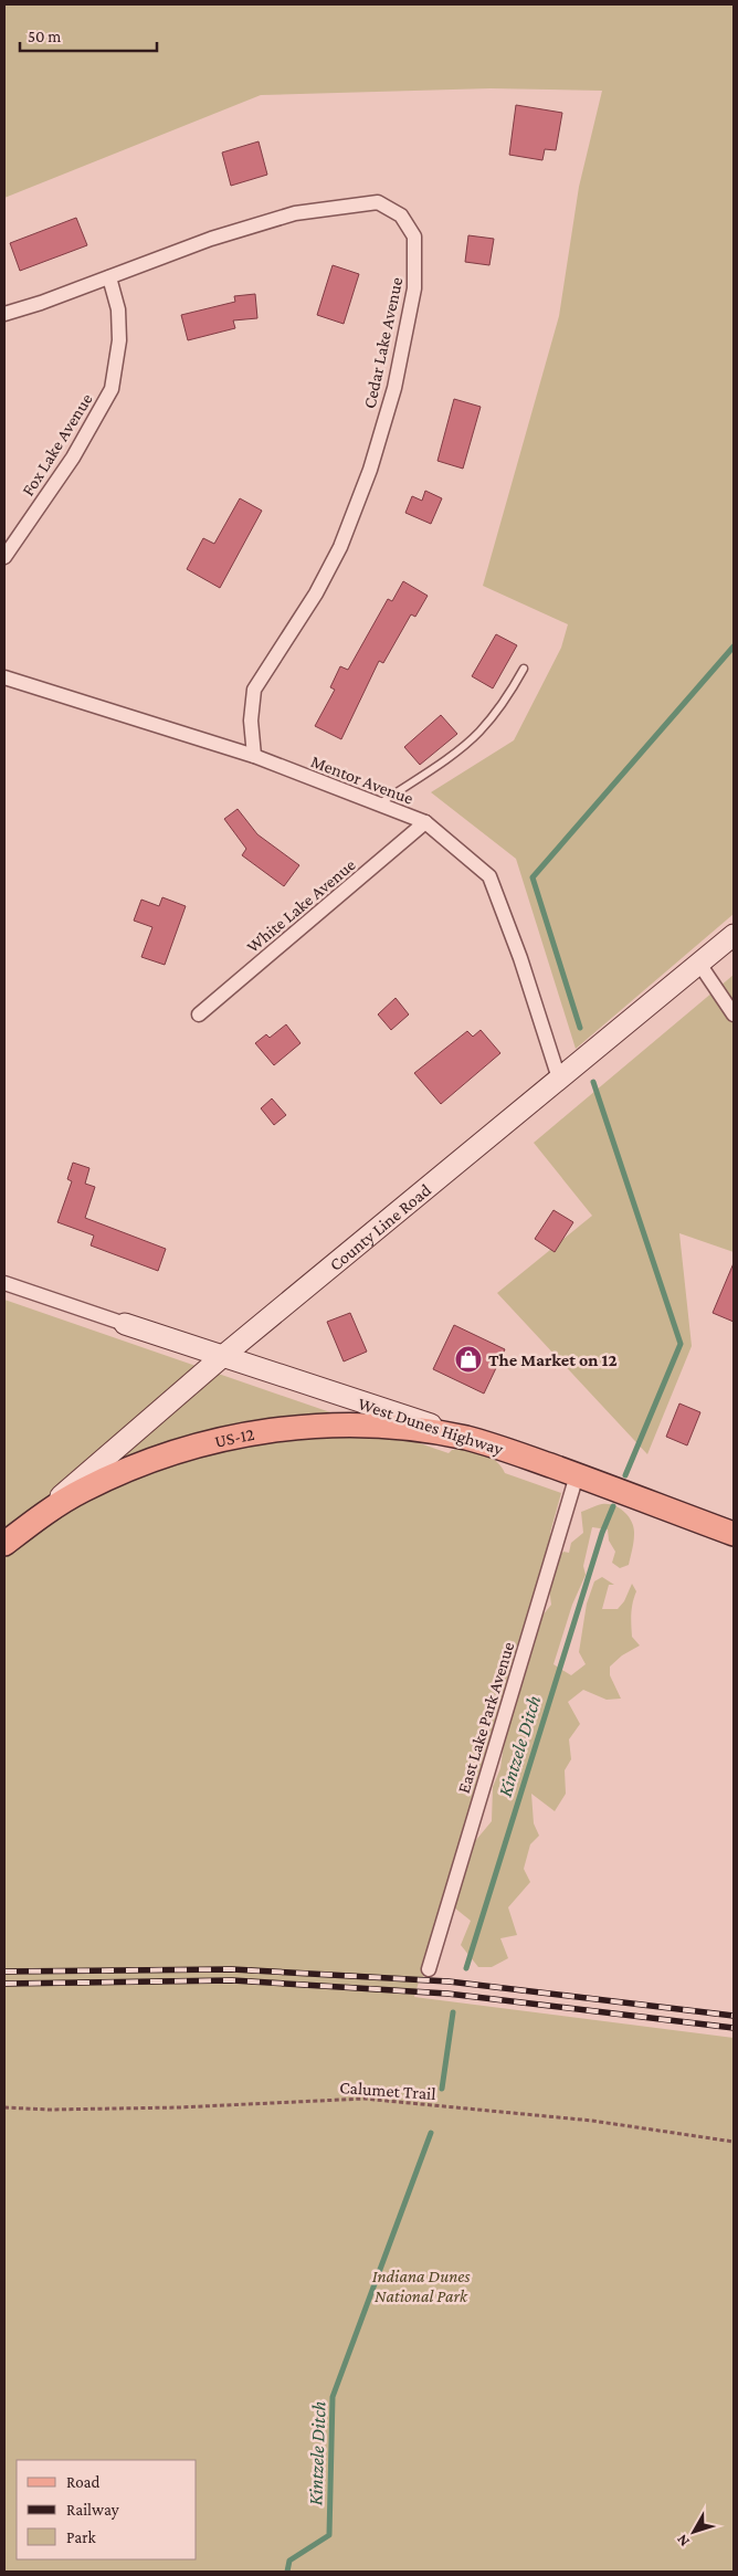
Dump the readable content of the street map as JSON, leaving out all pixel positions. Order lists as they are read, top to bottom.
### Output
{
  "streets": {
    "main road": ["West Dunes Highway", "US-12"],
    "street": [
      "Cedar Lake Avenue",
      "Fox Lake Avenue",
      "Mentor Avenue",
      "White Lake Avenue",
      "County Line Road",
      "East Lake Park Avenue"
    ],
    "path": ["Calumet Trail"]
  },
  "crossings": [
    ["Cedar Lake Avenue", "Fox Lake Avenue"],
    ["Cedar Lake Avenue", "Mentor Avenue"],
    ["Mentor Avenue", "White Lake Avenue"],
    ["Mentor Avenue", "County Line Road"],
    ["County Line Road", "West Dunes Highway"],
    ["County Line Road", "US-12"],
    ["West Dunes Highway", "US-12"],
    ["West Dunes Highway", "East Lake Park Avenue"]
  ],
  "water": ["Kintzele Ditch"],
  "parks": ["Indiana Dunes National Park"],
  "places": {
    "shop": ["The Market on 12"]
  },
  "legend": ["Road", "Railway", "Park"],
  "scale_bar": "50 m",
  "north": "bottom left"
}
